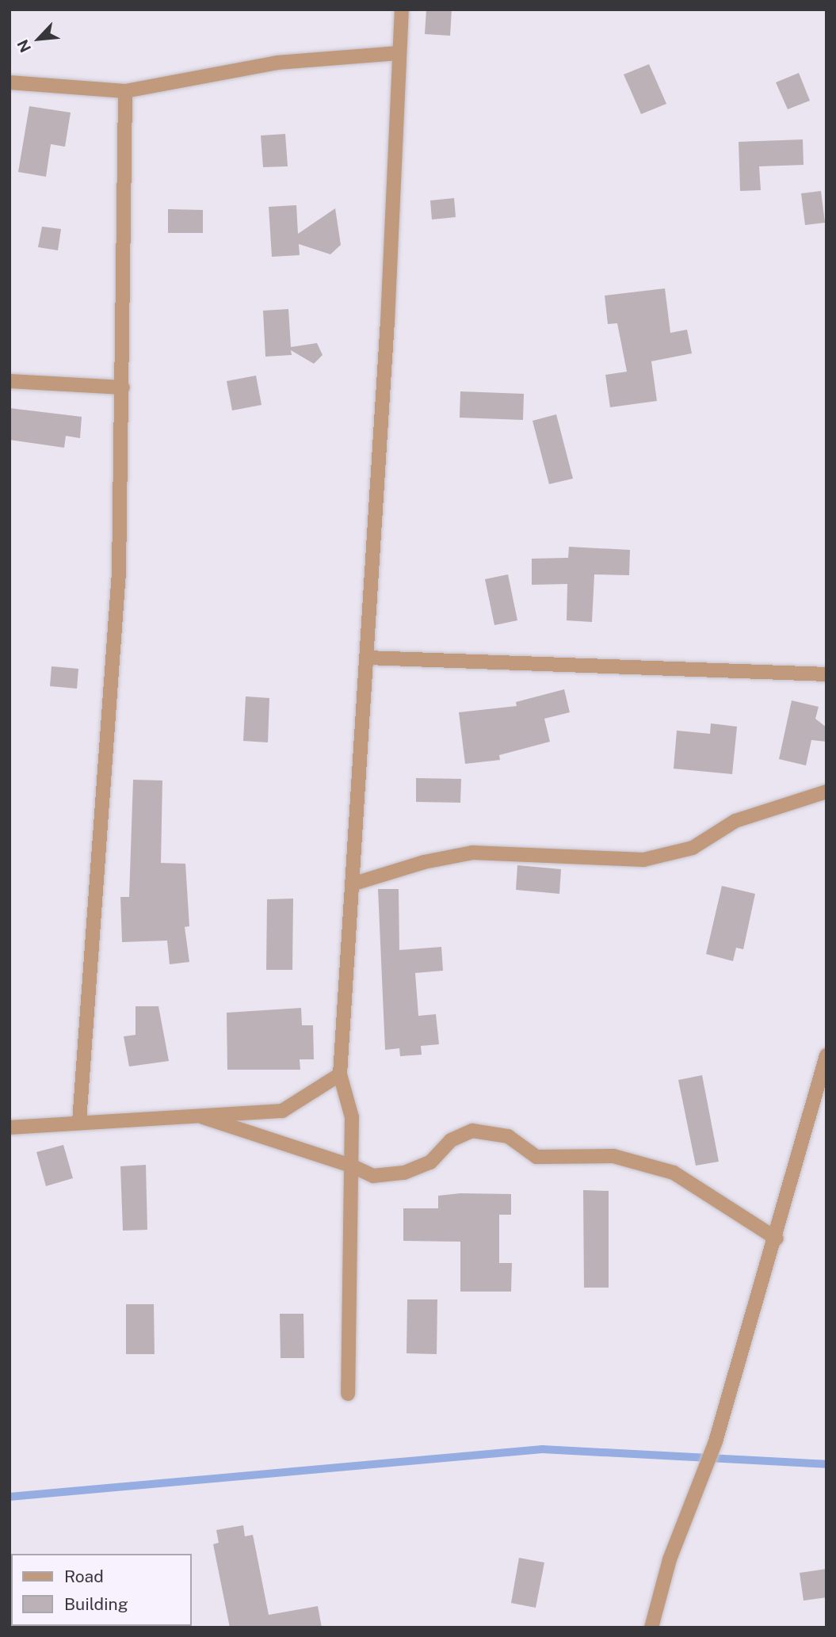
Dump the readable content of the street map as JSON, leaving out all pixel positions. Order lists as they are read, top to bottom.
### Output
{
  "legend": ["Road", "Building"],
  "north": "bottom left"
}
